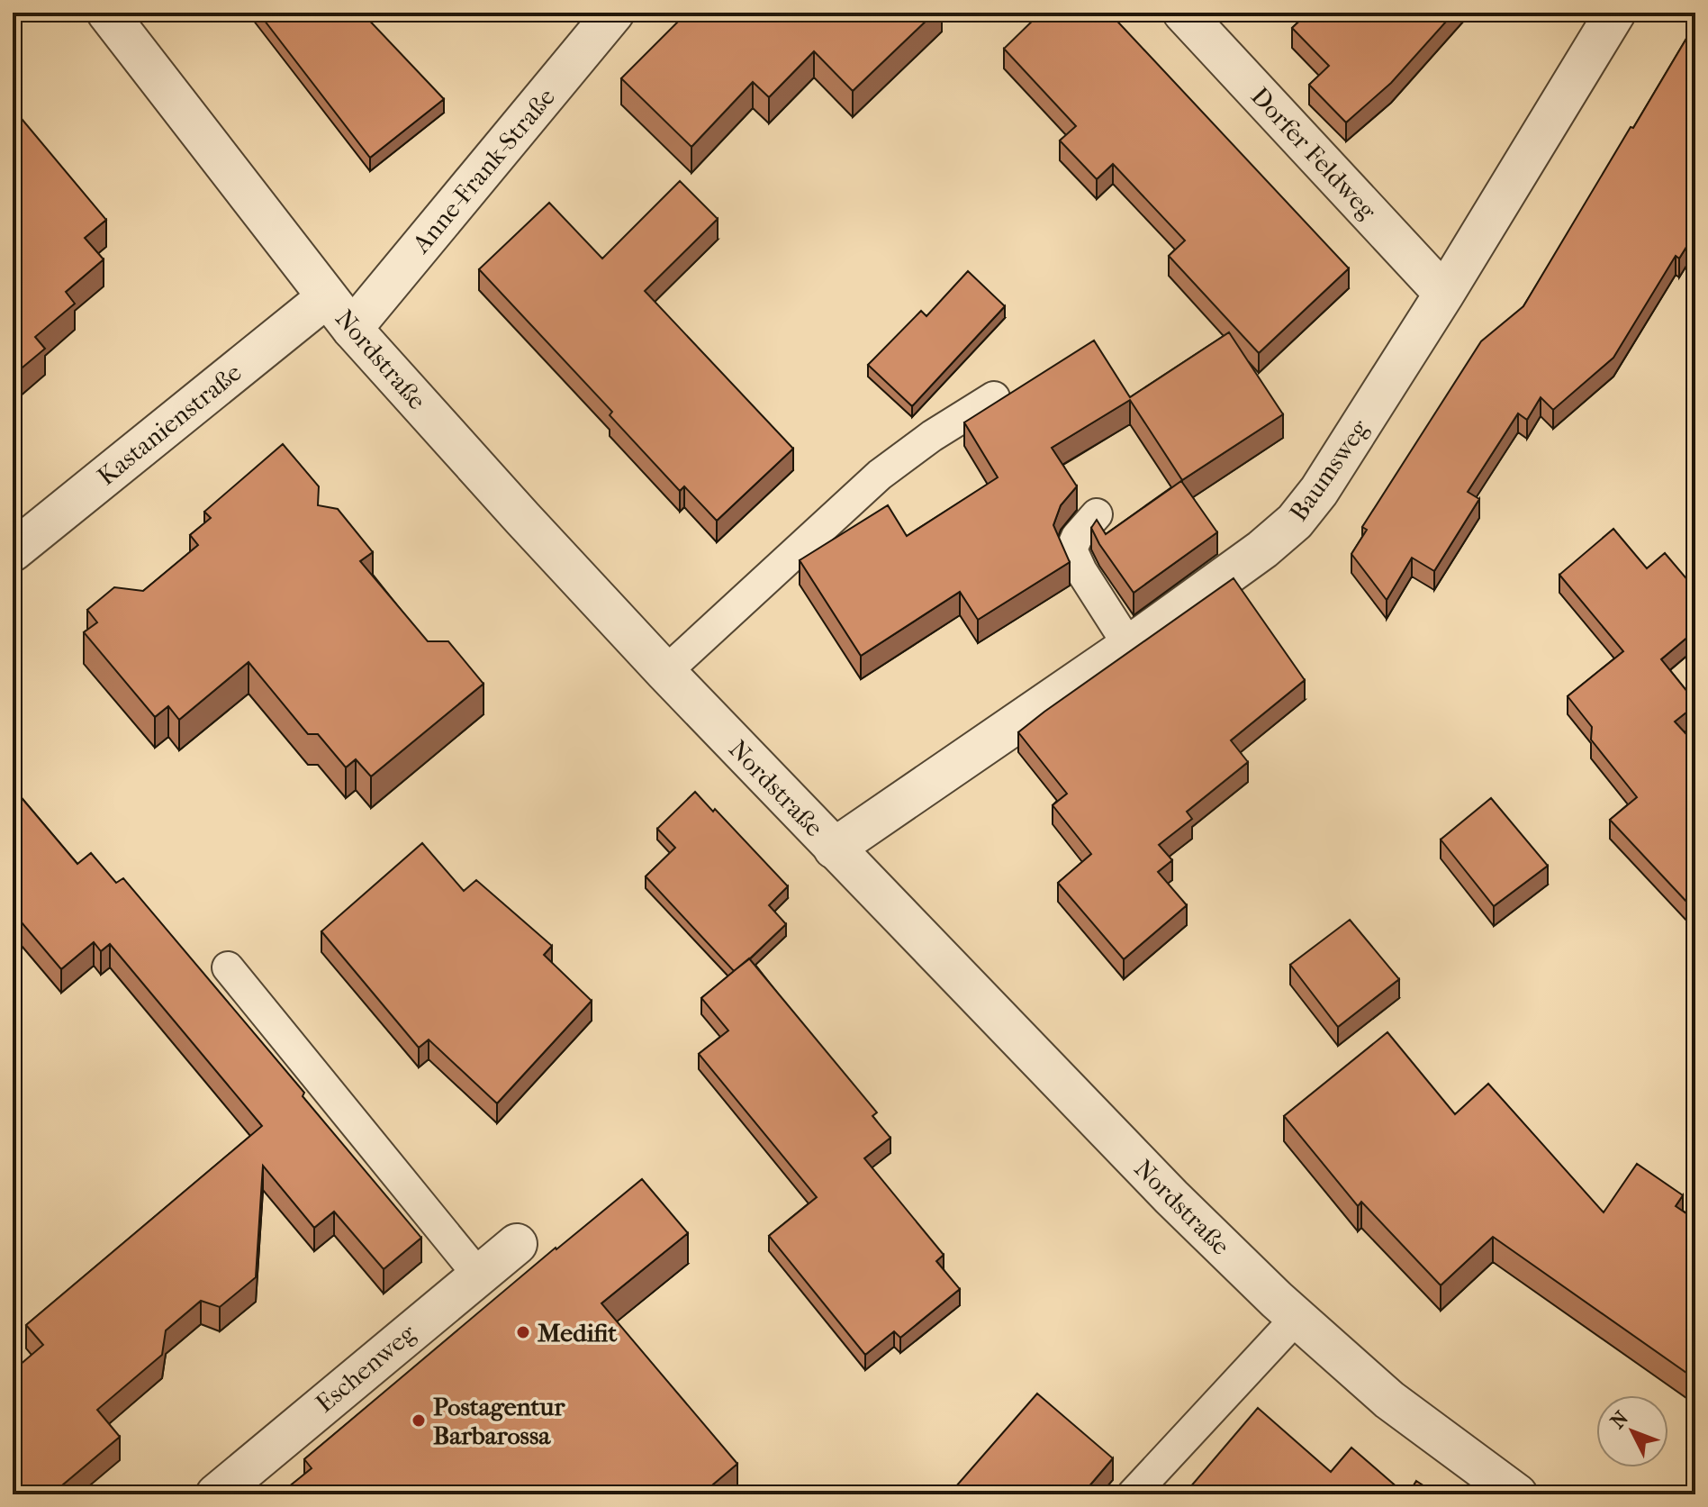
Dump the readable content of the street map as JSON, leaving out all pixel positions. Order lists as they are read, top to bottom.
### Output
{
  "streets": {
    "street": [
      "Dorfer Feldweg",
      "Anne-Frank-Straße",
      "Nordstraße",
      "Kastanienstraße",
      "Baumsweg",
      "Eschenweg"
    ]
  },
  "crossings": [
    ["Dorfer Feldweg", "Baumsweg"],
    ["Anne-Frank-Straße", "Nordstraße"],
    ["Nordstraße", "Kastanienstraße"],
    ["Nordstraße", "Baumsweg"]
  ],
  "places": ["Medifit", "Postagentur Barbarossa"],
  "north": "top left"
}
